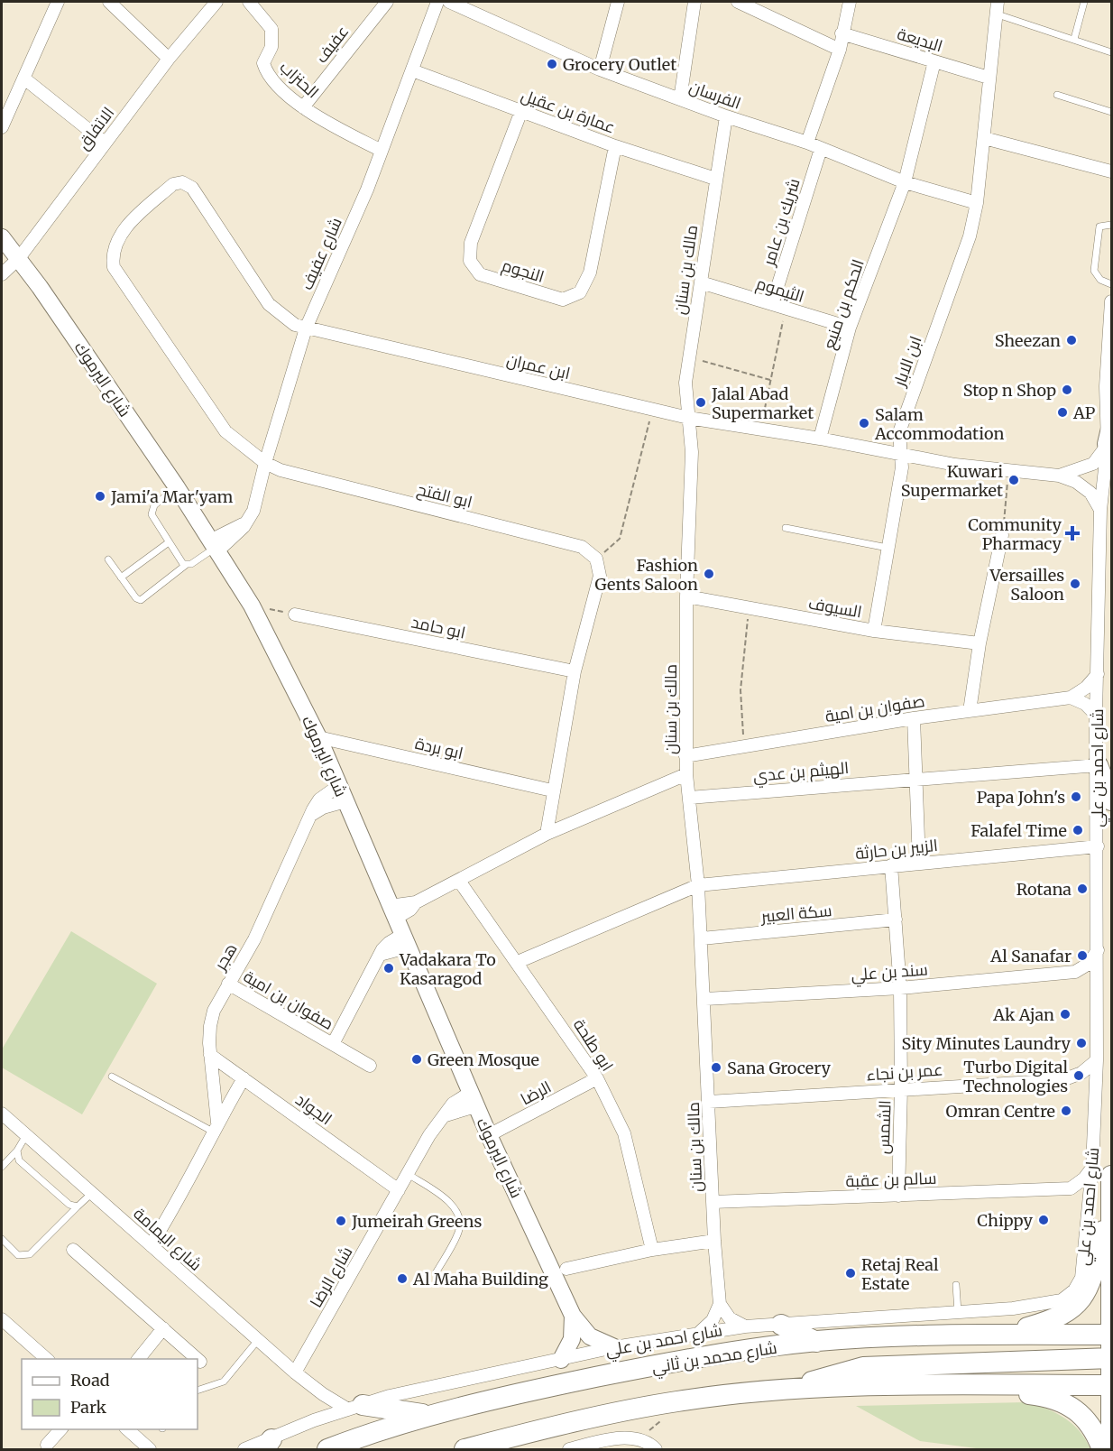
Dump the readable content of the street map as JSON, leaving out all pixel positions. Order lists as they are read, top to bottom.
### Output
{
  "streets": {
    "main road": ["شارع احمد بن علي", "شارع محمد بن ثاني"],
    "street": [
      "البديعة",
      "عفيف",
      "الحنزاب",
      "الفرسان",
      "عمارة بن عقيل",
      "الاتفاق",
      "شريك بن عامر",
      "شارع عفيف",
      "مالك بن سنان",
      "النجوم",
      "الثيموم",
      "الحكم بن منيع",
      "ابن الابار",
      "ابن عمران",
      "شارع اليرموك",
      "ابو الفتح",
      "السيوف",
      "ابو حامد",
      "صفوان بن امية",
      "ابو بردة",
      "الهيثم بن عدي",
      "الزبير بن حارثة",
      "سكة العبير",
      "هجر",
      "سند بن علي",
      "ابو طلحة",
      "عمر بن نجاء",
      "الرضا",
      "الجواد",
      "الشمس",
      "سالم بن عقبة",
      "شارع اليمامة",
      "شارع الرضا"
    ]
  },
  "crossings": [
    ["البديعة", "الحكم بن منيع"],
    ["البديعة", "ابن الابار"],
    ["عفيف", "الحنزاب"],
    ["الحنزاب", "شارع عفيف"],
    ["الفرسان", "شريك بن عامر"],
    ["الفرسان", "مالك بن سنان"],
    ["الفرسان", "الحكم بن منيع"],
    ["الفرسان", "ابن الابار"],
    ["عمارة بن عقيل", "شارع عفيف"],
    ["عمارة بن عقيل", "مالك بن سنان"],
    ["عمارة بن عقيل", "النجوم"],
    ["الاتفاق", "شارع اليرموك"],
    ["شريك بن عامر", "الثيموم"],
    ["شارع عفيف", "ابن عمران"],
    ["شارع عفيف", "شارع اليرموك"],
    ["شارع عفيف", "ابو الفتح"],
    ["مالك بن سنان", "الثيموم"],
    ["مالك بن سنان", "ابن عمران"],
    ["مالك بن سنان", "السيوف"],
    ["مالك بن سنان", "صفوان بن امية"],
    ["مالك بن سنان", "الهيثم بن عدي"],
    ["مالك بن سنان", "الزبير بن حارثة"],
    ["مالك بن سنان", "سكة العبير"],
    ["مالك بن سنان", "سند بن علي"],
    ["مالك بن سنان", "عمر بن نجاء"],
    ["مالك بن سنان", "سالم بن عقبة"],
    ["الثيموم", "الحكم بن منيع"],
    ["الحكم بن منيع", "ابن عمران"],
    ["ابن الابار", "ابن عمران"],
    ["ابن الابار", "السيوف"],
    ["ابن عمران", "ابو الفتح"],
    ["ابن عمران", "شارع احمد بن علي"],
    ["شارع اليرموك", "صفوان بن امية"],
    ["شارع اليرموك", "ابو بردة"],
    ["شارع اليرموك", "شارع احمد بن علي"],
    ["شارع اليرموك", "هجر"],
    ["شارع اليرموك", "الرضا"],
    ["شارع اليرموك", "شارع الرضا"],
    ["صفوان بن امية", "هجر"],
    ["شارع احمد بن علي", "الهيثم بن عدي"],
    ["شارع احمد بن علي", "الزبير بن حارثة"],
    ["شارع احمد بن علي", "عمر بن نجاء"],
    ["شارع احمد بن علي", "شارع اليمامة"],
    ["شارع احمد بن علي", "شارع محمد بن ثاني"],
    ["الزبير بن حارثة", "ابو طلحة"],
    ["الزبير بن حارثة", "الشمس"],
    ["سكة العبير", "الشمس"],
    ["هجر", "الجواد"],
    ["سند بن علي", "الشمس"],
    ["ابو طلحة", "الرضا"],
    ["عمر بن نجاء", "الشمس"],
    ["الجواد", "شارع الرضا"],
    ["الشمس", "سالم بن عقبة"],
    ["شارع اليمامة", "شارع الرضا"]
  ],
  "places": {
    "other": [
      "Grocery Outlet",
      "Sheezan",
      "Stop n Shop",
      "Jalal Abad Supermarket",
      "AP",
      "Salam Accommodation",
      "Kuwari Supermarket",
      "Jami'a Mar'yam",
      "Fashion Gents Saloon",
      "Versailles Saloon",
      "Papa John's",
      "Falafel Time",
      "Rotana",
      "Al Sanafar",
      "Vadakara To Kasaragod",
      "Ak Ajan",
      "Sity Minutes Laundry",
      "Green Mosque",
      "Sana Grocery",
      "Turbo Digital Technologies",
      "Omran Centre",
      "Chippy",
      "Jumeirah Greens",
      "Retaj Real Estate",
      "Al Maha Building"
    ],
    "health": ["Community Pharmacy"]
  },
  "legend": ["Road", "Park"]
}
